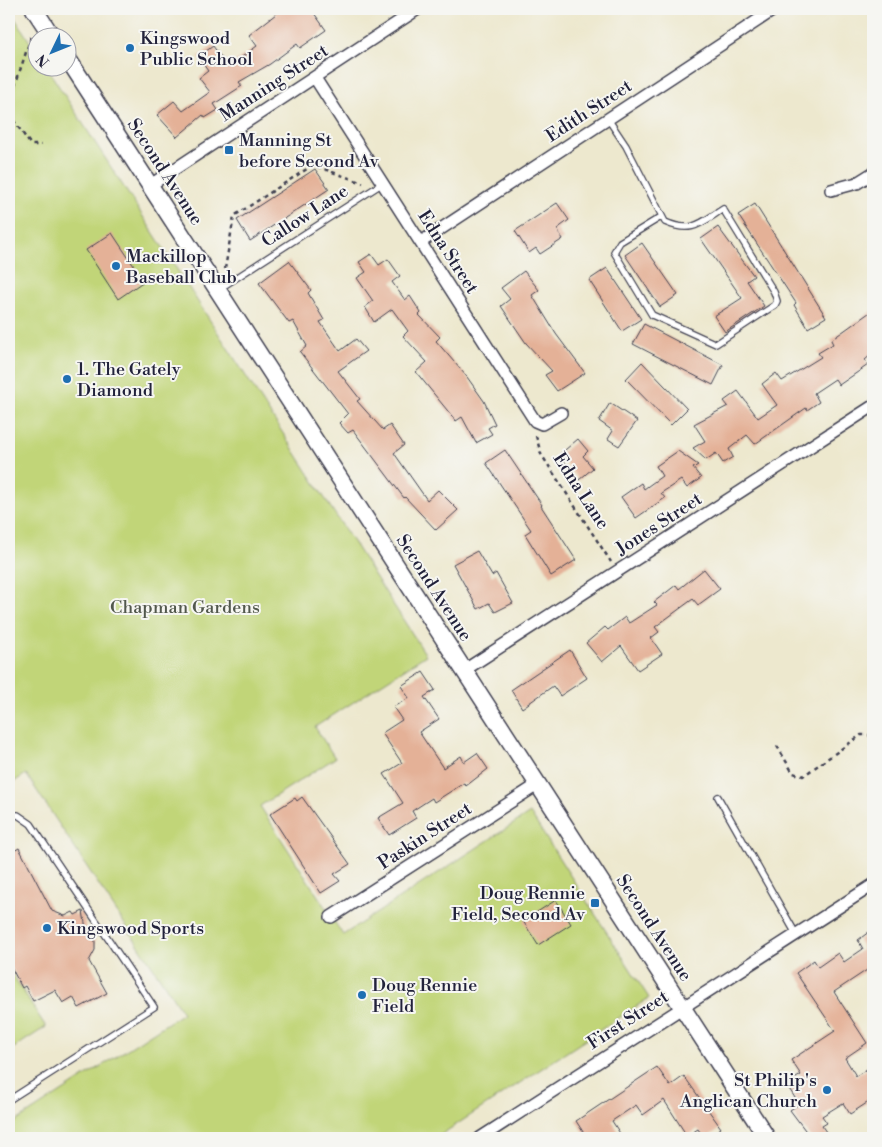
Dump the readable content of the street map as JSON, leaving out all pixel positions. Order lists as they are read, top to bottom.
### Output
{
  "streets": {
    "street": [
      "Manning Street",
      "Edith Street",
      "Second Avenue",
      "Edna Street",
      "Jones Street",
      "Paskin Street",
      "First Street"
    ],
    "lane": ["Callow Lane"],
    "path": ["Edna Lane"]
  },
  "crossings": [
    ["Manning Street", "Second Avenue"],
    ["Manning Street", "Edna Street"],
    ["Edith Street", "Edna Street"],
    ["Second Avenue", "Callow Lane"],
    ["Second Avenue", "Jones Street"],
    ["Second Avenue", "Paskin Street"],
    ["Second Avenue", "First Street"],
    ["Callow Lane", "Edna Street"],
    ["Edna Street", "Edna Lane"],
    ["Edna Lane", "Jones Street"]
  ],
  "parks": ["Chapman Gardens"],
  "places": {
    "other": [
      "Kingswood Public School",
      "Mackillop Baseball Club",
      "1. The Gately Diamond",
      "Kingswood Sports",
      "Doug Rennie Field",
      "St Philip's Anglican Church"
    ],
    "transit": ["Manning St before Second Av", "Doug Rennie Field, Second Av"]
  },
  "north": "bottom left"
}
